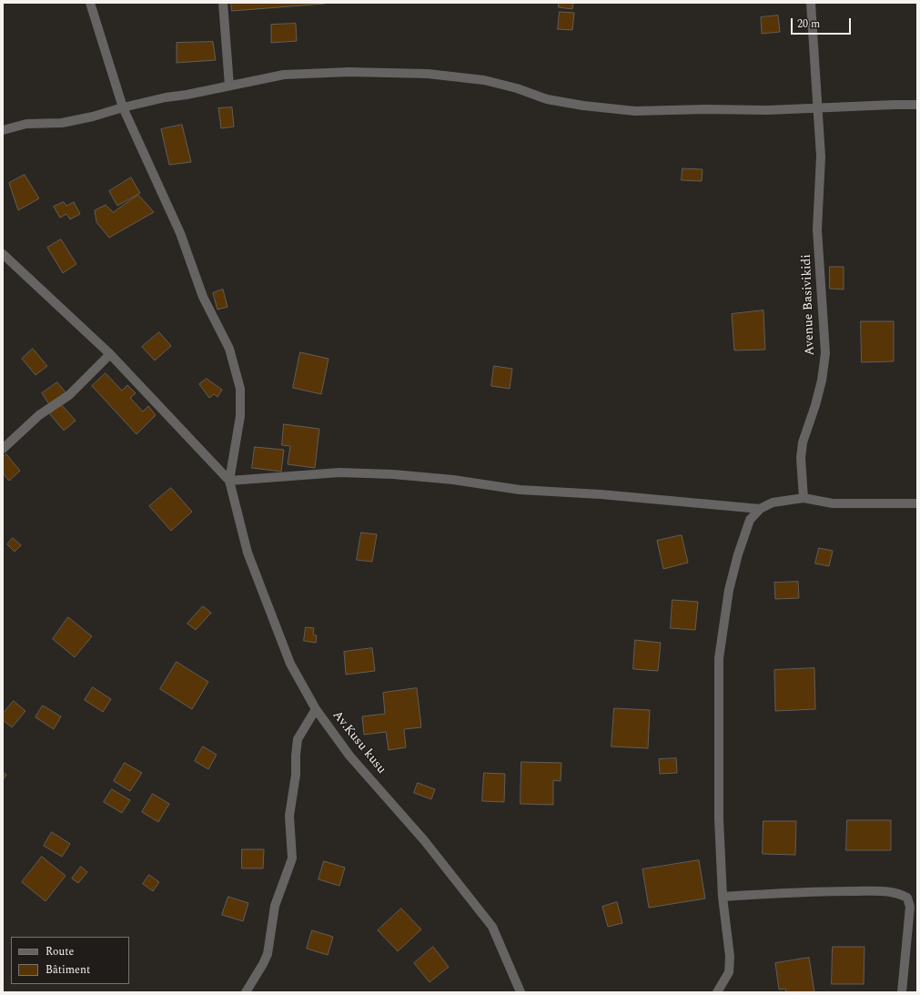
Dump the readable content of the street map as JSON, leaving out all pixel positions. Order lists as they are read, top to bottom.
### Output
{
  "streets": {
    "street": ["Avenue Basivikidi", "Av.Kusu kusu"]
  },
  "legend": ["Route", "Bâtiment"],
  "scale_bar": "20 m"
}
